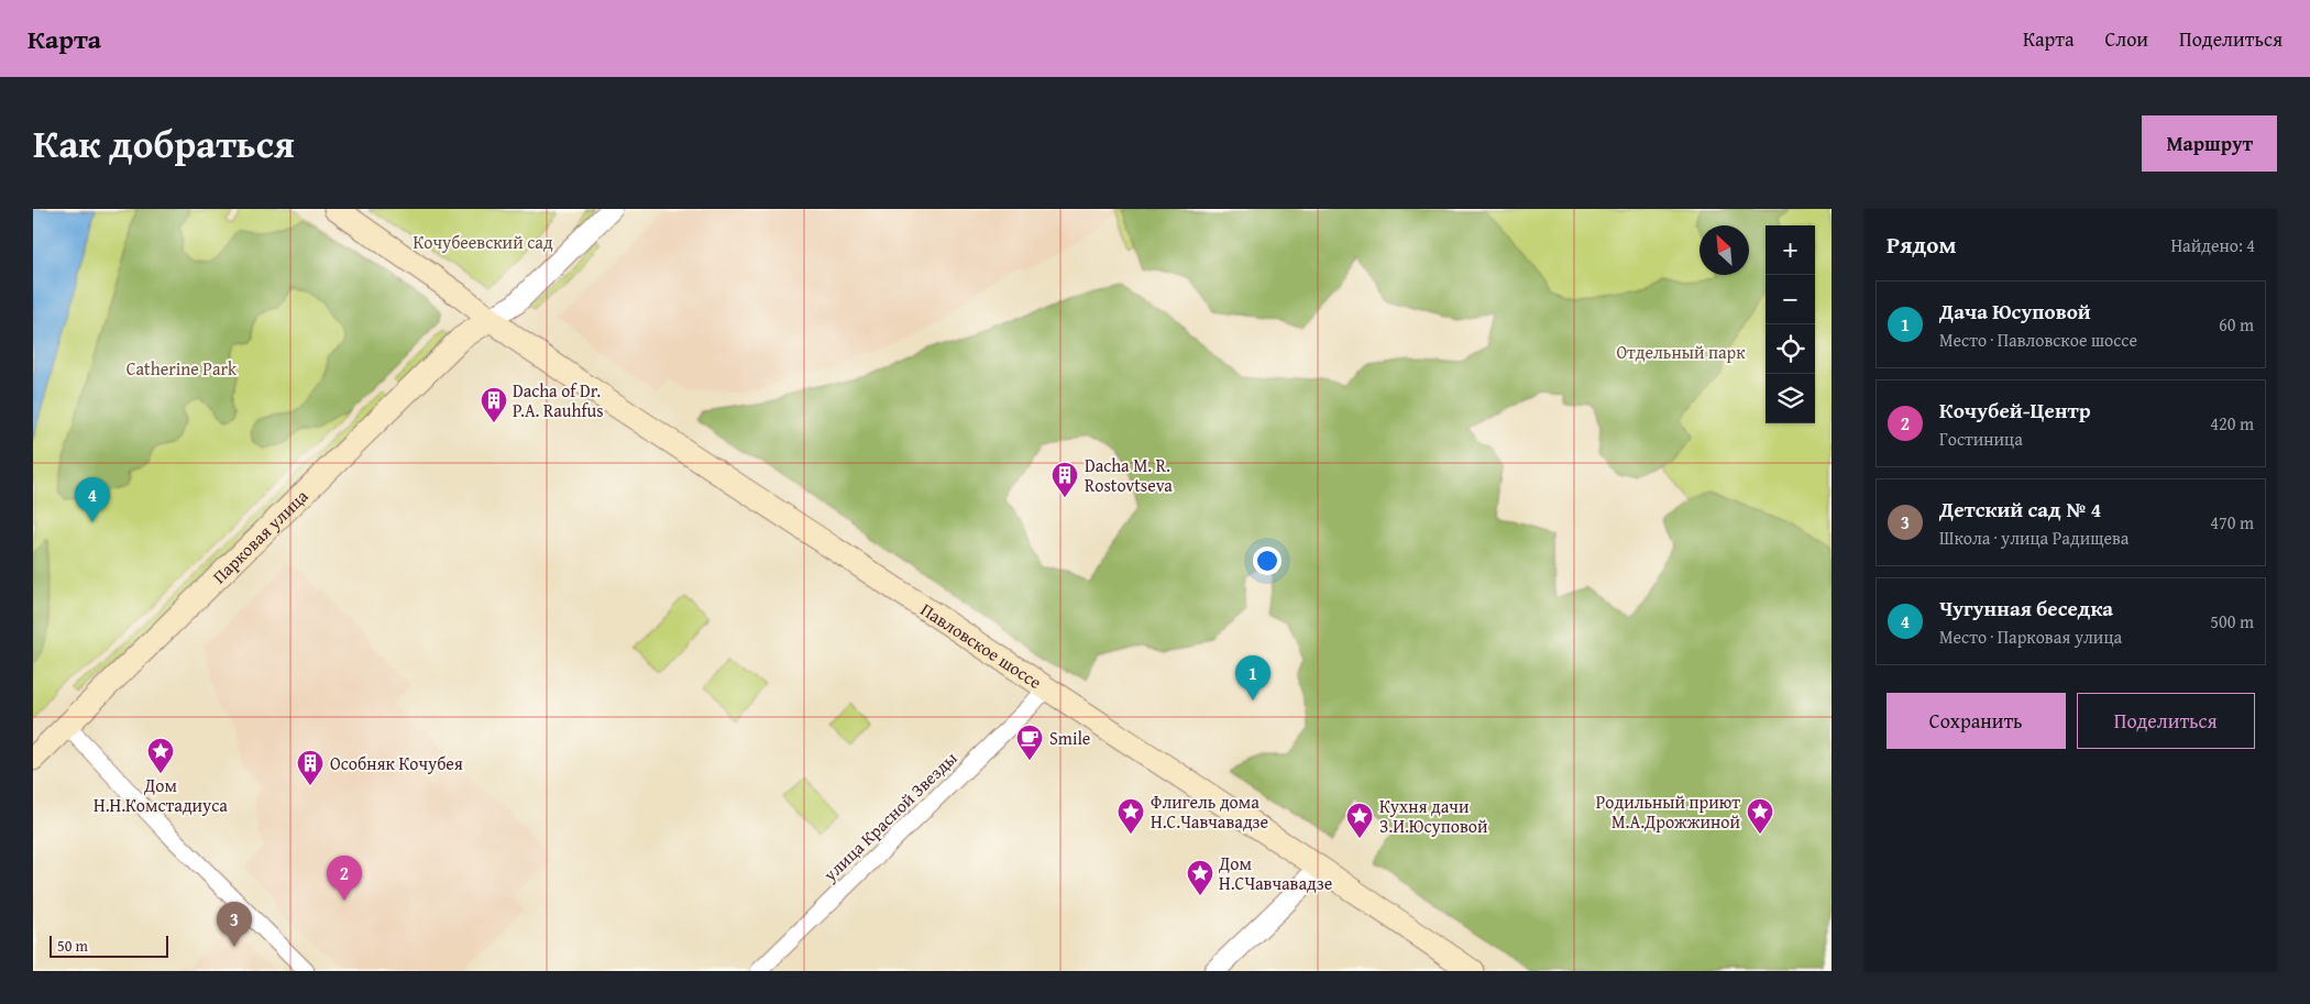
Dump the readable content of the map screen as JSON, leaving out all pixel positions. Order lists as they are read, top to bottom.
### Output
{
  "streets": {
    "main road": ["Парковая улица", "Павловское шоссе"],
    "street": ["улица Красной Звезды"]
  },
  "crossings": [
    ["Парковая улица", "Павловское шоссе"],
    ["Павловское шоссе", "улица Красной Звезды"]
  ],
  "parks": ["Кочубеевский сад", "Отдельный парк", "Catherine Park"],
  "places": {
    "building": ["Dacha of Dr. P.A. Rauhfus", "Dacha M. R. Rostovtseva", "Особняк Кочубея"],
    "cafe": ["Smile"],
    "place": [
      "Дом Н.Н.Комстадиуса",
      "Флигель дома Н.С.Чавчавадзе",
      "Родильный приют М.А.Дрожжиной",
      "Кухня дачи З.И.Юсуповой",
      "Дом Н.СЧавчавадзе"
    ]
  },
  "scale_bar": "50 m",
  "north": "top left",
  "page": {
    "header": "Карта",
    "nav": ["Карта", "Слои", "Поделиться"],
    "title": "Как добраться",
    "buttons": [
      "Маршрут",
      ["Сохранить", "Поделиться"]
    ],
    "heading": ["Рядом", "Найдено: 4"],
    "map_buttons": ["+", "−"],
    "list": [
      {
        "mark": "1",
        "name": "Дача Юсуповой",
        "note": "Место · Павловское шоссе",
        "value": "60 m"
      },
      {
        "mark": "2",
        "name": "Кочубей-Центр",
        "note": "Гостиница",
        "value": "420 m"
      },
      {
        "mark": "3",
        "name": "Детский сад № 4",
        "note": "Школа · улица Радищева",
        "value": "470 m"
      },
      {
        "mark": "4",
        "name": "Чугунная беседка",
        "note": "Место · Парковая улица",
        "value": "500 m"
      }
    ],
    "pins": [
      "4",
      "1",
      "2",
      "3"
    ],
    "scale": "50 m"
  }
}
